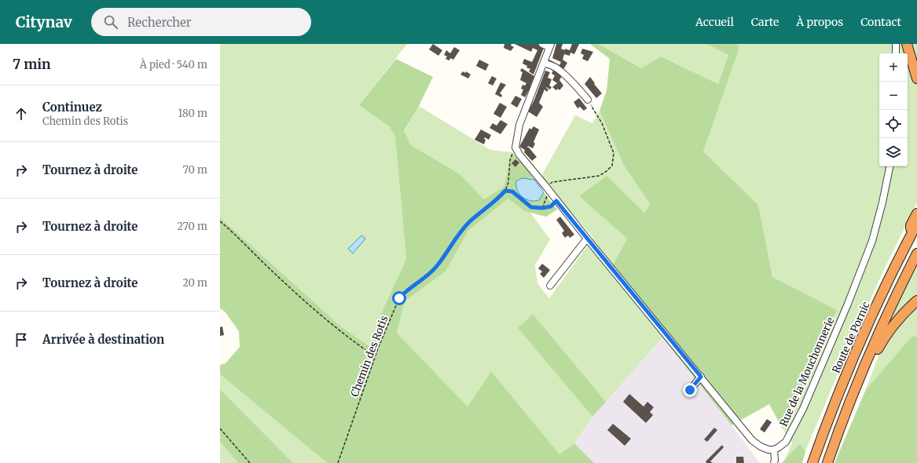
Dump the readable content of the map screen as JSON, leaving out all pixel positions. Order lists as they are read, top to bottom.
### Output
{
  "streets": {
    "highway": ["Route de Pornic"],
    "street": ["Rue de la Mouchonnerie"],
    "path": ["Chemin des Rotis"]
  },
  "page": {
    "header": "Citynav",
    "search": "Rechercher",
    "nav": [
      "Accueil",
      "Carte",
      "À propos",
      "Contact"
    ],
    "heading": ["7 min", "À pied · 540 m"],
    "map_buttons": ["+", "−"],
    "list": [
      ["Continuez", "Chemin des Rotis", "180 m"],
      ["Tournez à droite", "70 m"],
      ["Tournez à droite", "270 m"],
      ["Tournez à droite", "20 m"],
      "Arrivée à destination"
    ]
  }
}
